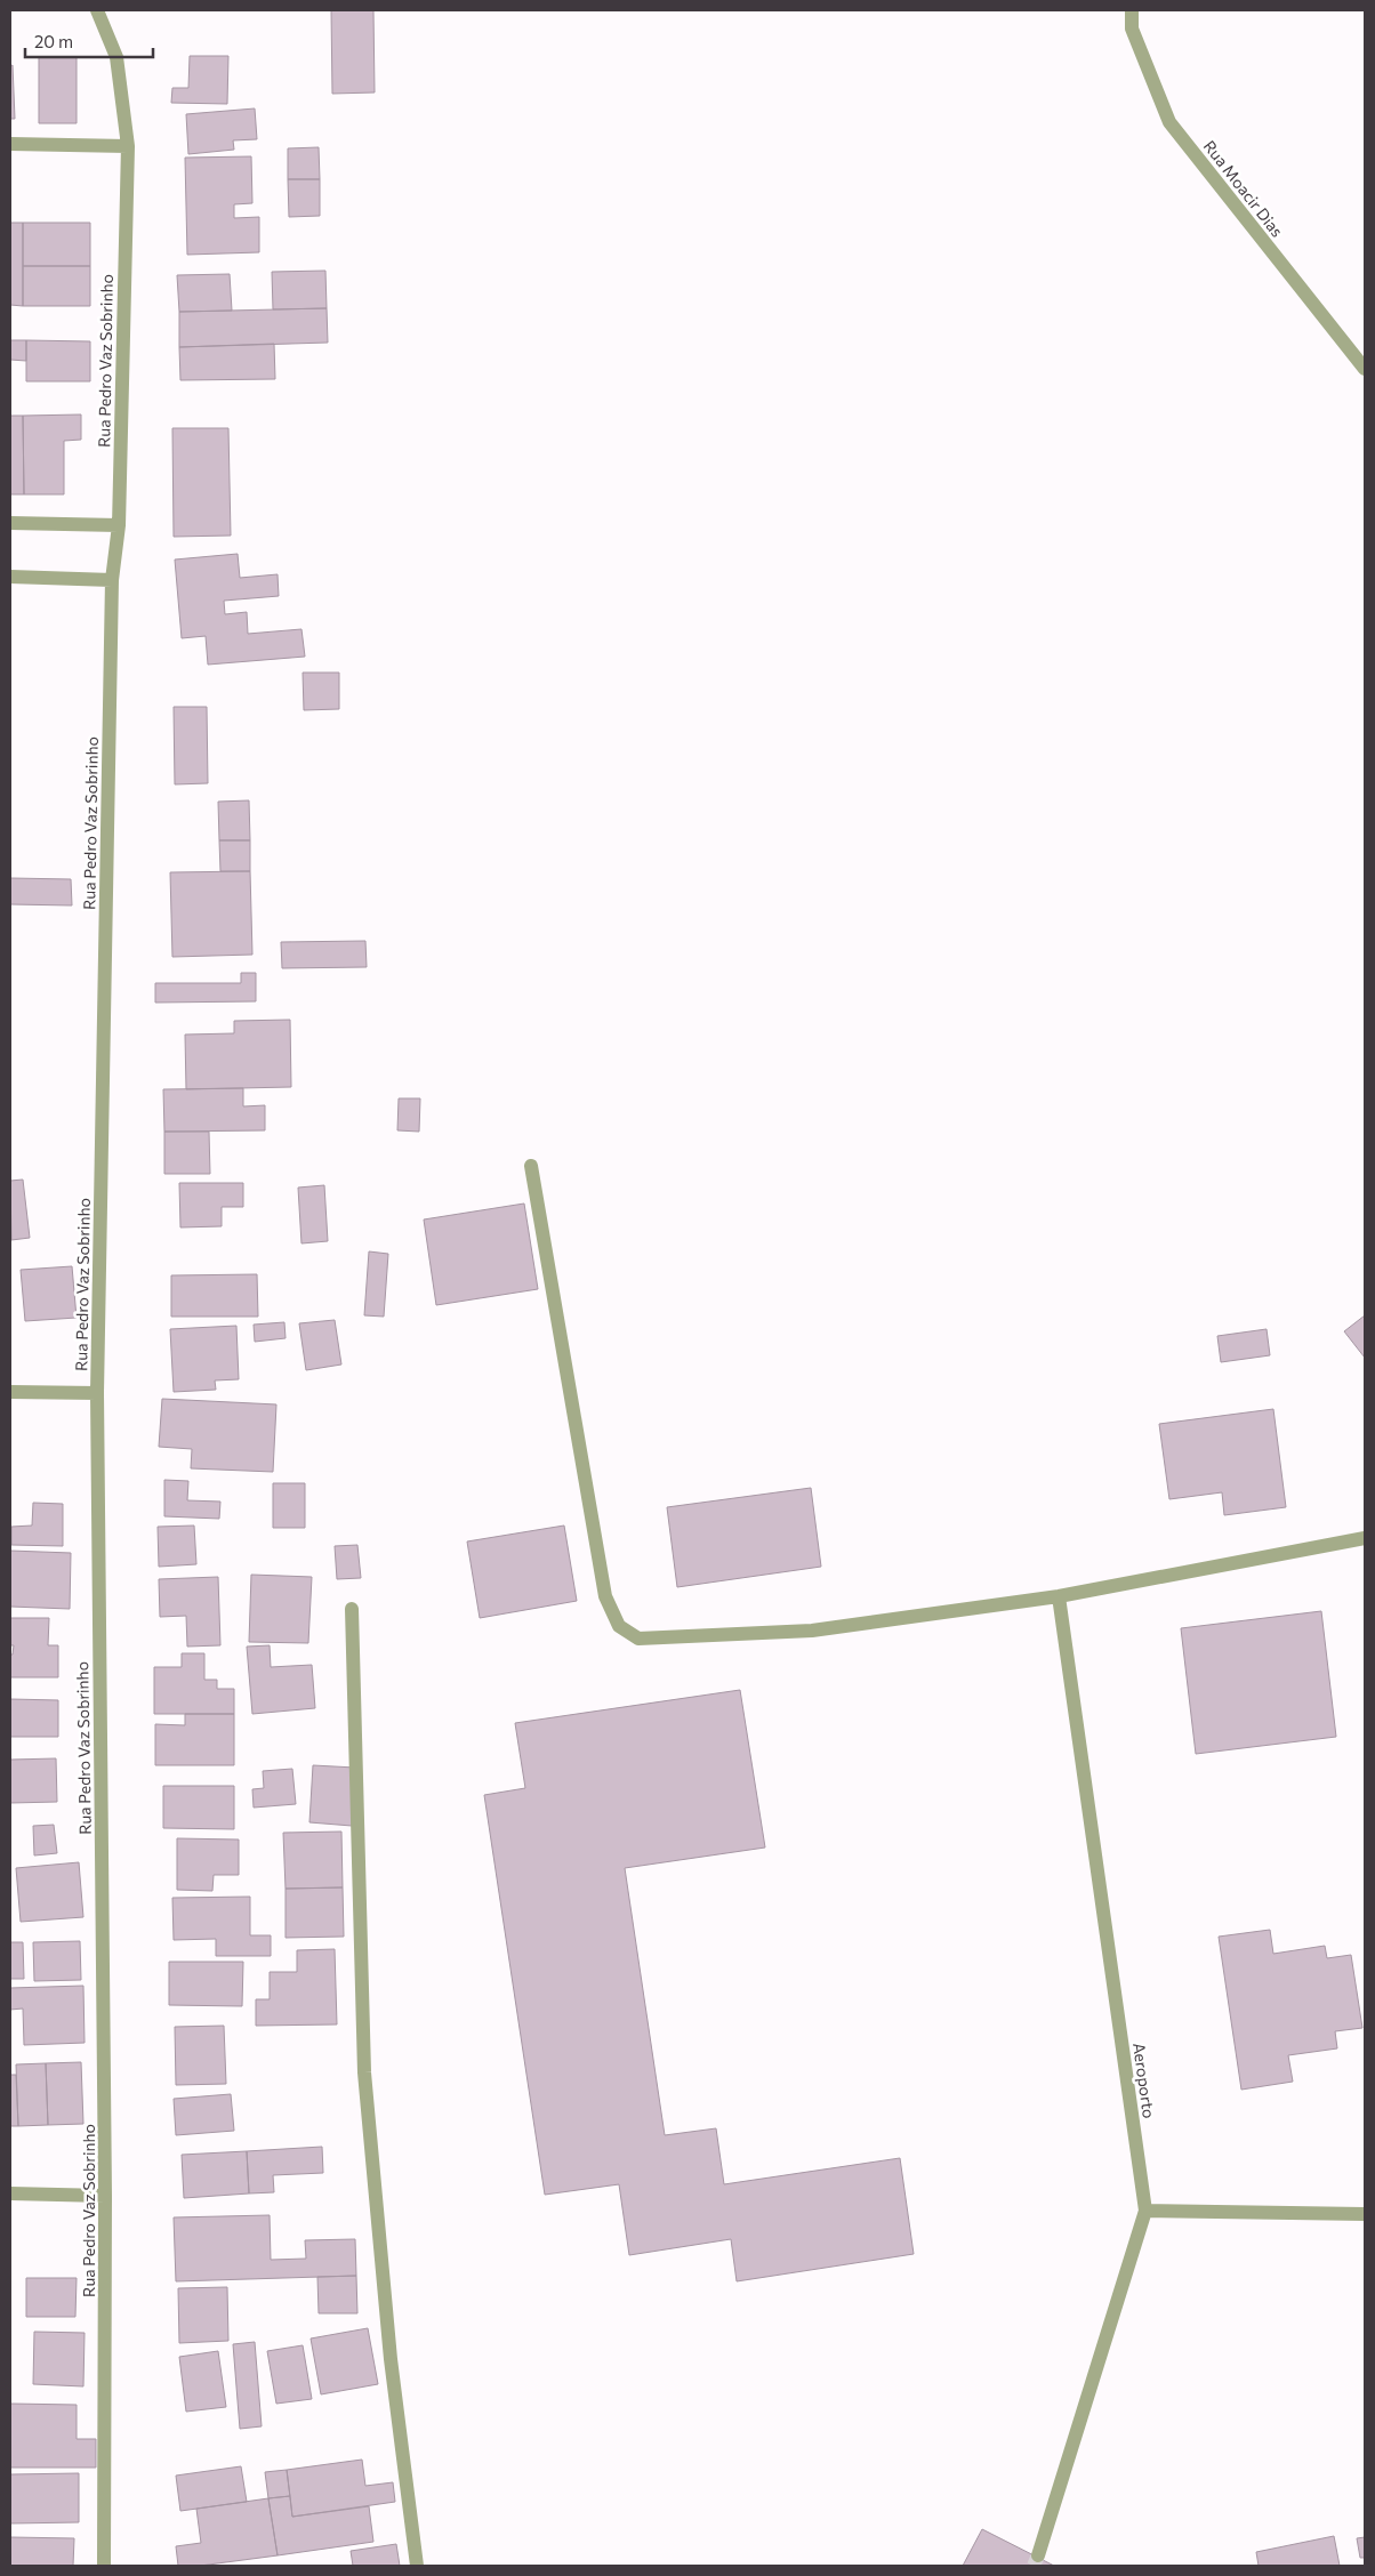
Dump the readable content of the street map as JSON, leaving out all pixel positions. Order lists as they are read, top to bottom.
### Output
{
  "streets": {
    "street": ["Rua Moacir Dias", "Rua Pedro Vaz Sobrinho", "Aeroporto"]
  },
  "scale_bar": "20 m"
}
